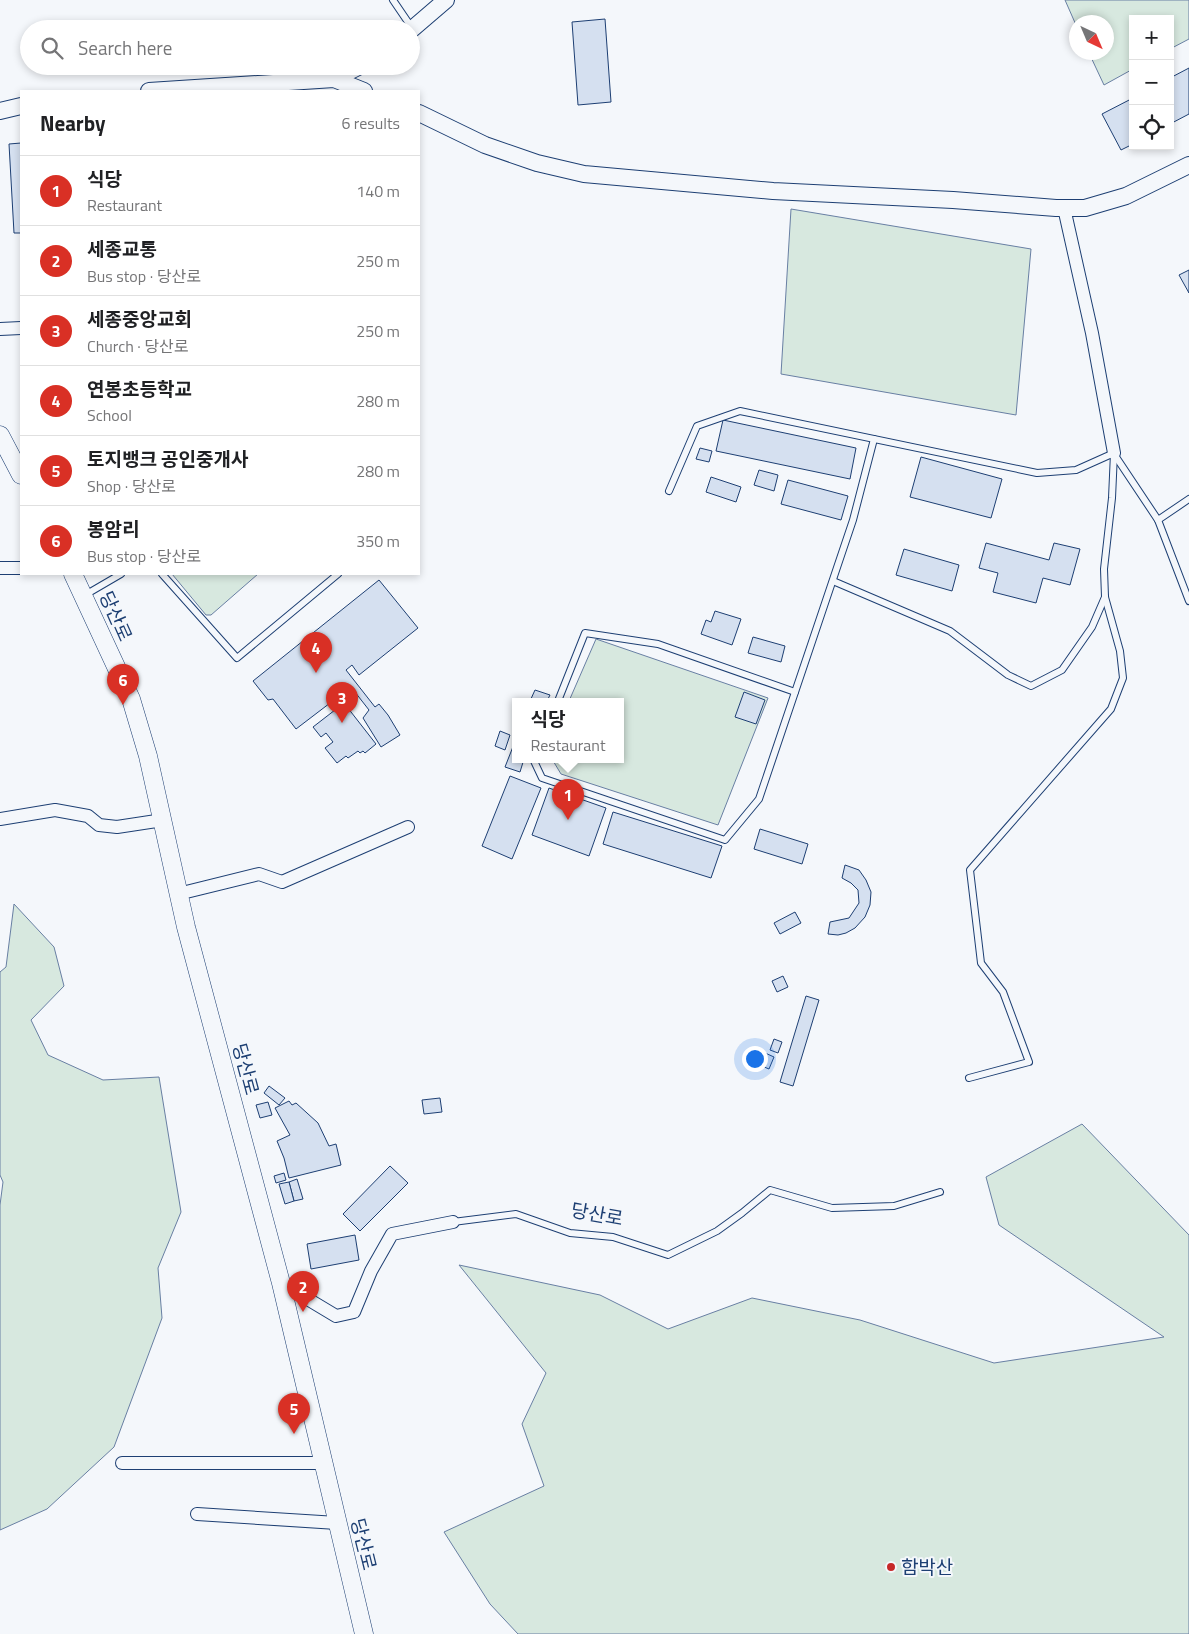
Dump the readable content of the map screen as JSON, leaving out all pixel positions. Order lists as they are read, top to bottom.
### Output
{
  "streets": {
    "main road": ["당산로"]
  },
  "places": ["함박산"],
  "north": "bottom right",
  "page": {
    "map_buttons": ["+", "−"],
    "search": "Search here",
    "heading": ["Nearby", "6 results"],
    "list": [
      {
        "mark": "1",
        "name": "식당",
        "note": "Restaurant",
        "value": "140 m"
      },
      {
        "mark": "2",
        "name": "세종교통",
        "note": "Bus stop · 당산로",
        "value": "250 m"
      },
      {
        "mark": "3",
        "name": "세종중앙교회",
        "note": "Church · 당산로",
        "value": "250 m"
      },
      {
        "mark": "4",
        "name": "연봉초등학교",
        "note": "School",
        "value": "280 m"
      },
      {
        "mark": "5",
        "name": "토지뱅크 공인중개사",
        "note": "Shop · 당산로",
        "value": "280 m"
      },
      {
        "mark": "6",
        "name": "봉암리",
        "note": "Bus stop · 당산로",
        "value": "350 m"
      }
    ],
    "pins": [
      "4",
      "6",
      "3",
      "1",
      "2",
      "5"
    ],
    "popup": ["식당", "Restaurant"]
  }
}
